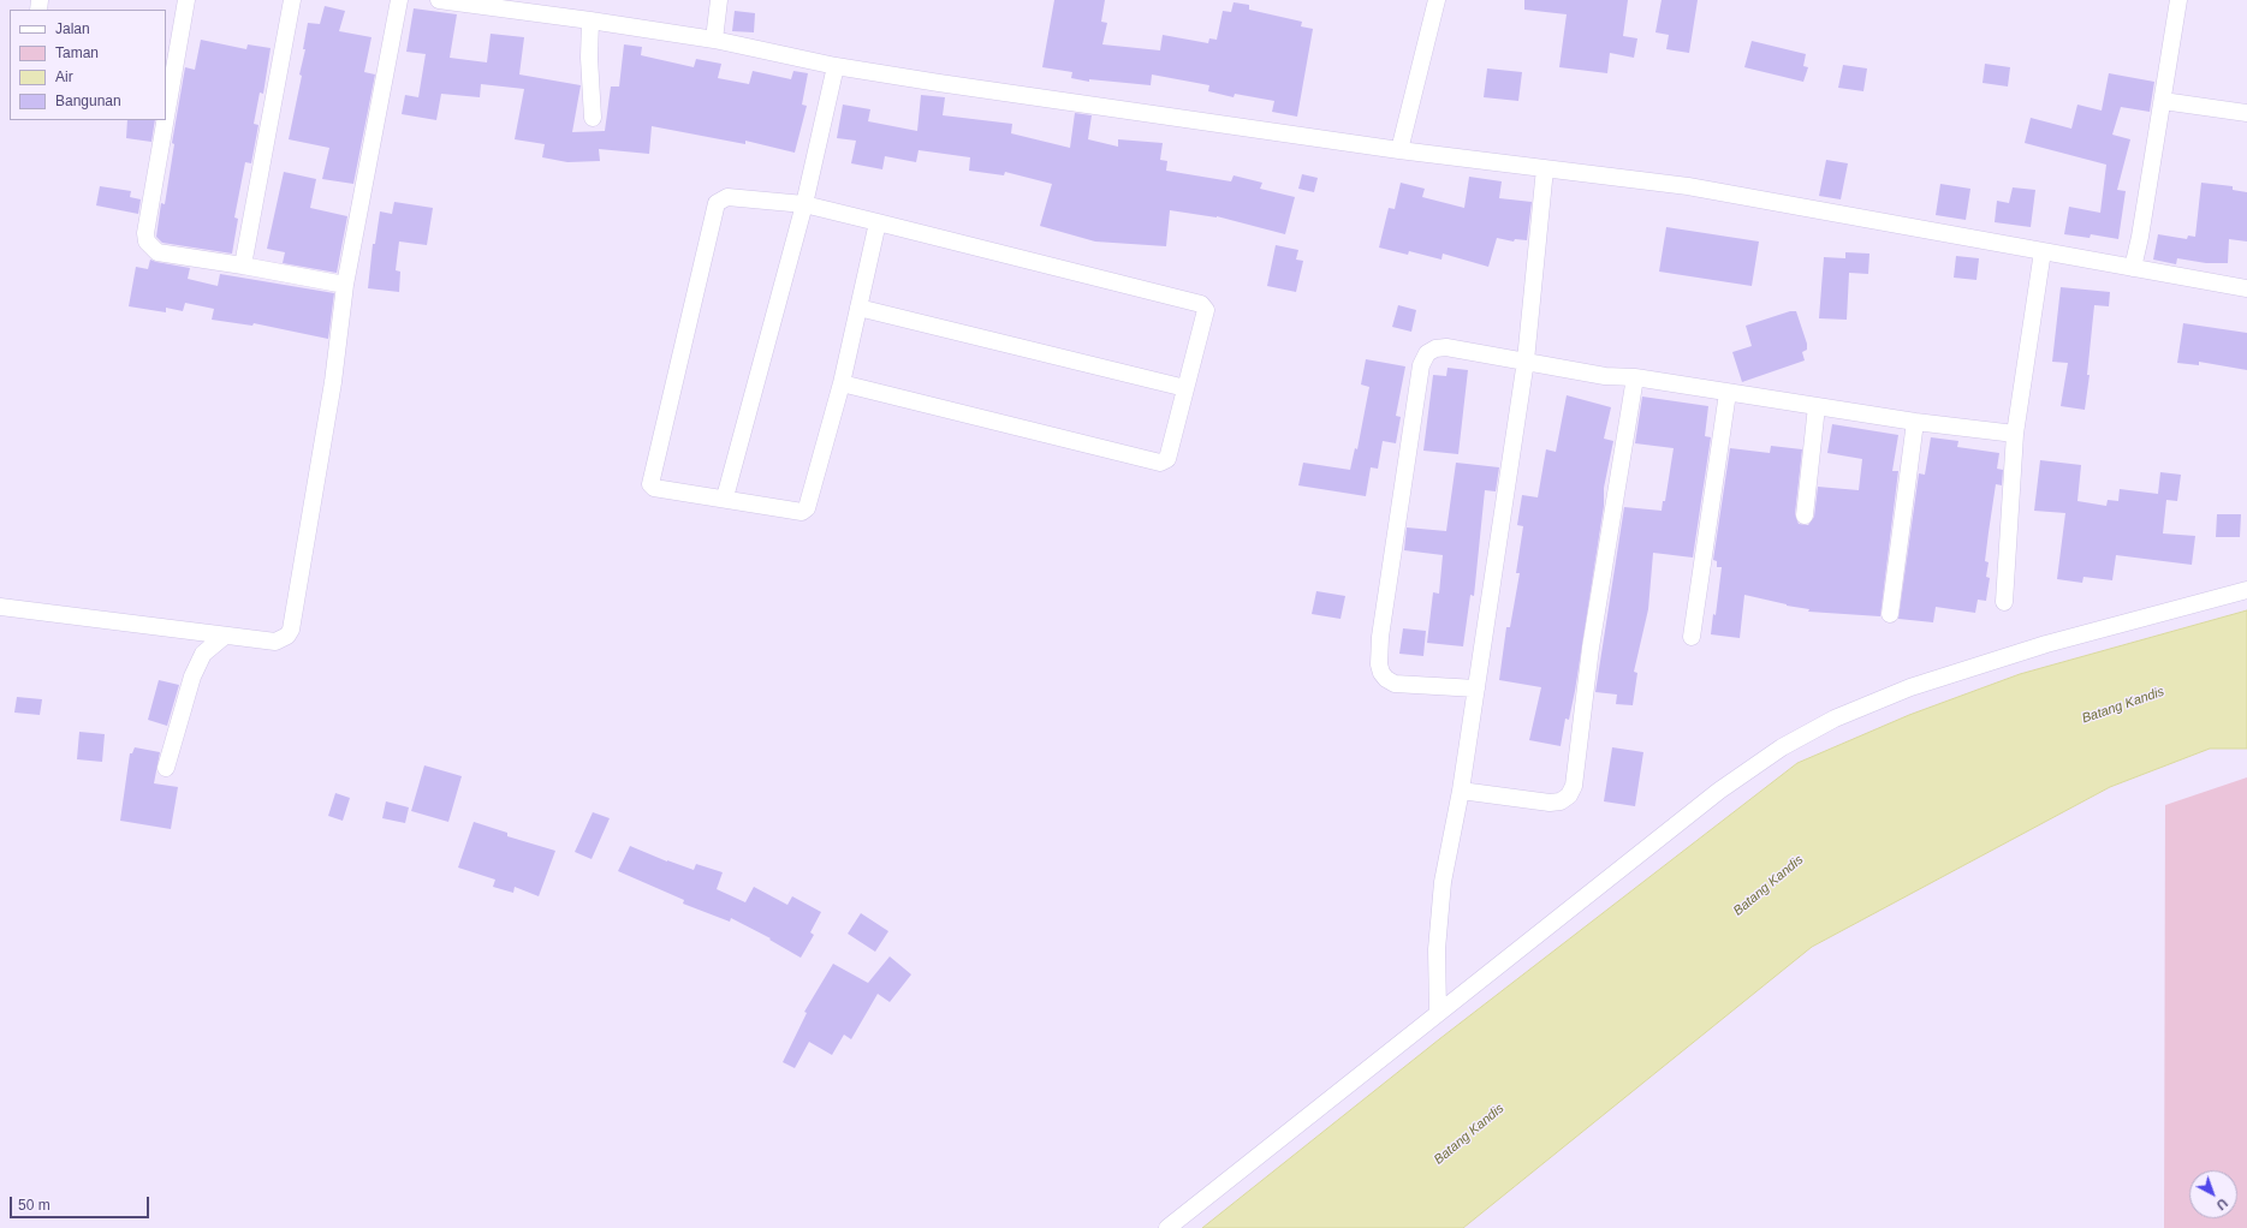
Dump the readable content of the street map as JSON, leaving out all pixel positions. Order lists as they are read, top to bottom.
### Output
{
  "water": ["Batang Kandis"],
  "legend": [
    "Jalan",
    "Taman",
    "Air",
    "Bangunan"
  ],
  "scale_bar": "50 m",
  "north": "bottom right"
}
